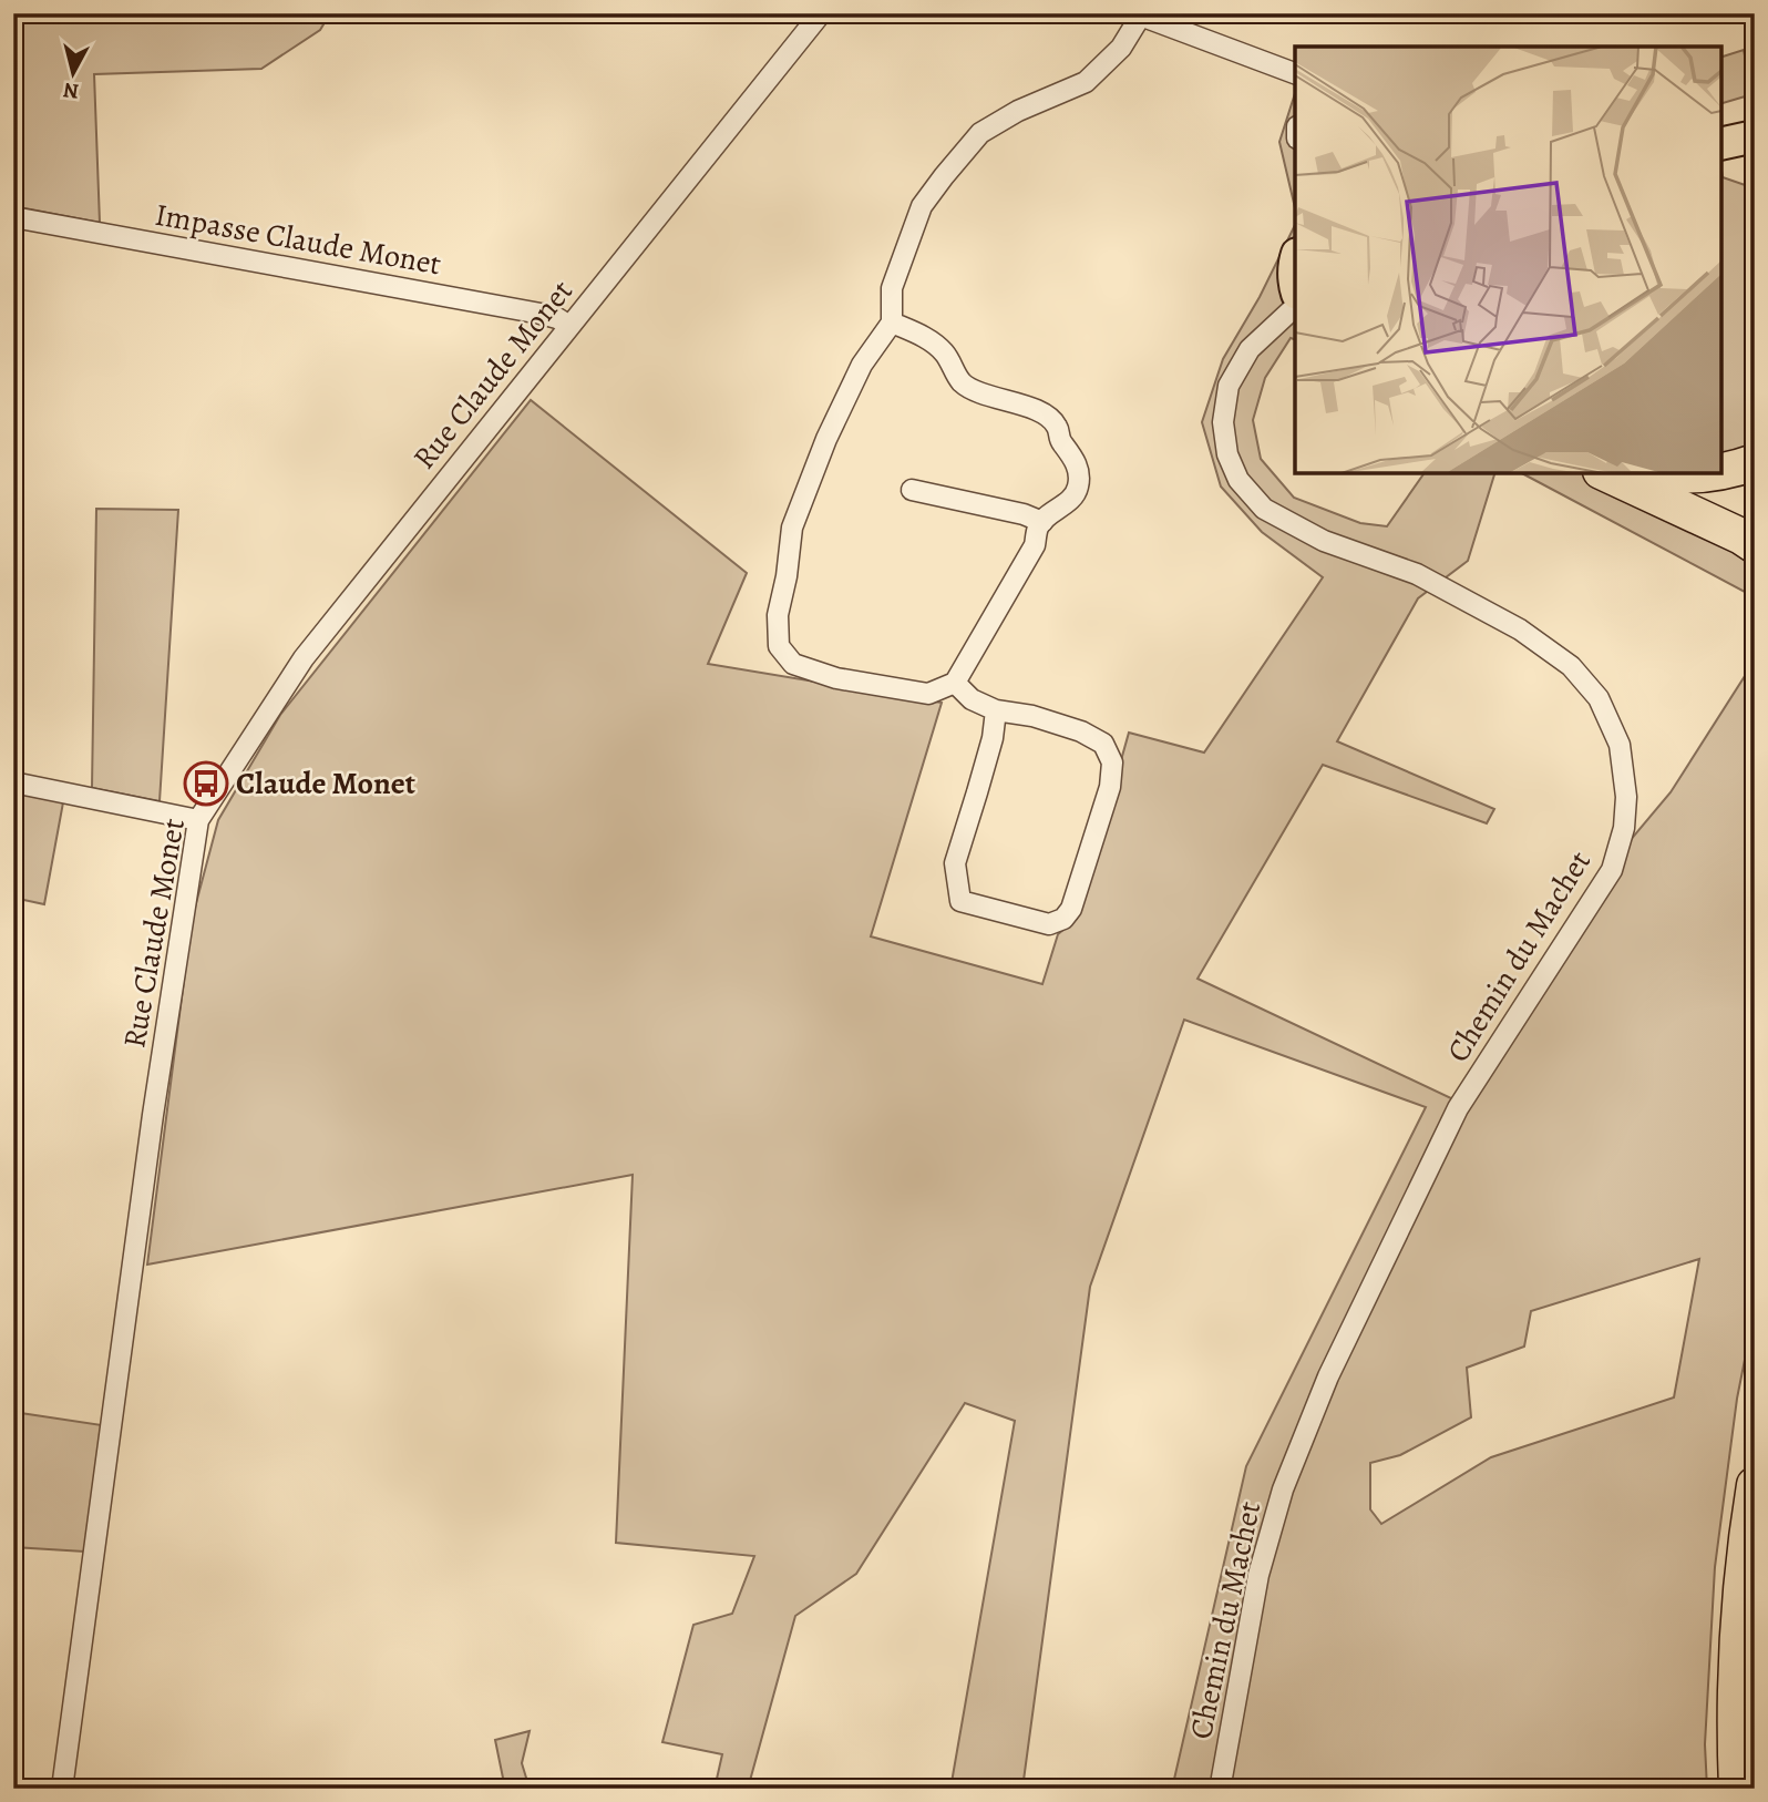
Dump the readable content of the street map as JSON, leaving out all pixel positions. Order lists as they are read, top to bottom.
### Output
{
  "streets": {
    "street": ["Impasse Claude Monet", "Rue Claude Monet", "Chemin du Machet"]
  },
  "crossings": [
    ["Impasse Claude Monet", "Rue Claude Monet"]
  ],
  "places": {
    "bus stop": ["Claude Monet"]
  },
  "north": "bottom"
}
